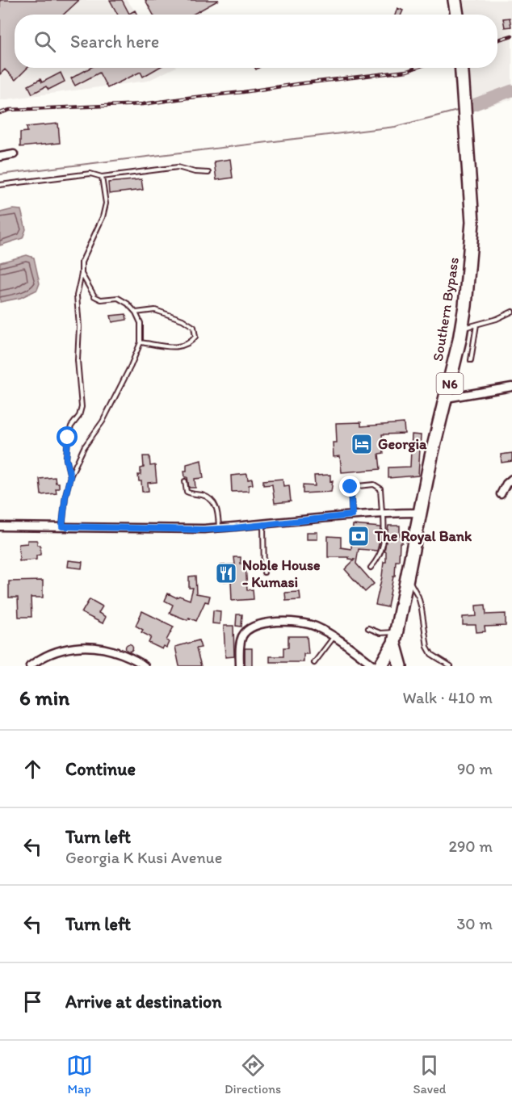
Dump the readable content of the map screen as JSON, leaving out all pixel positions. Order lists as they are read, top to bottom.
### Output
{
  "streets": {
    "highway": ["Southern Bypass", "N6"]
  },
  "places": {
    "hotel": ["Georgia"],
    "bank": ["The Royal Bank"],
    "restaurant": ["Noble House - Kumasi"]
  },
  "page": {
    "search": "Search here",
    "heading": ["6 min", "Walk · 410 m"],
    "list": [
      ["Continue", "90 m"],
      ["Turn left", "Georgia K Kusi Avenue", "290 m"],
      ["Turn left", "30 m"],
      "Arrive at destination"
    ],
    "nav": ["Map", "Directions", "Saved"]
  }
}
